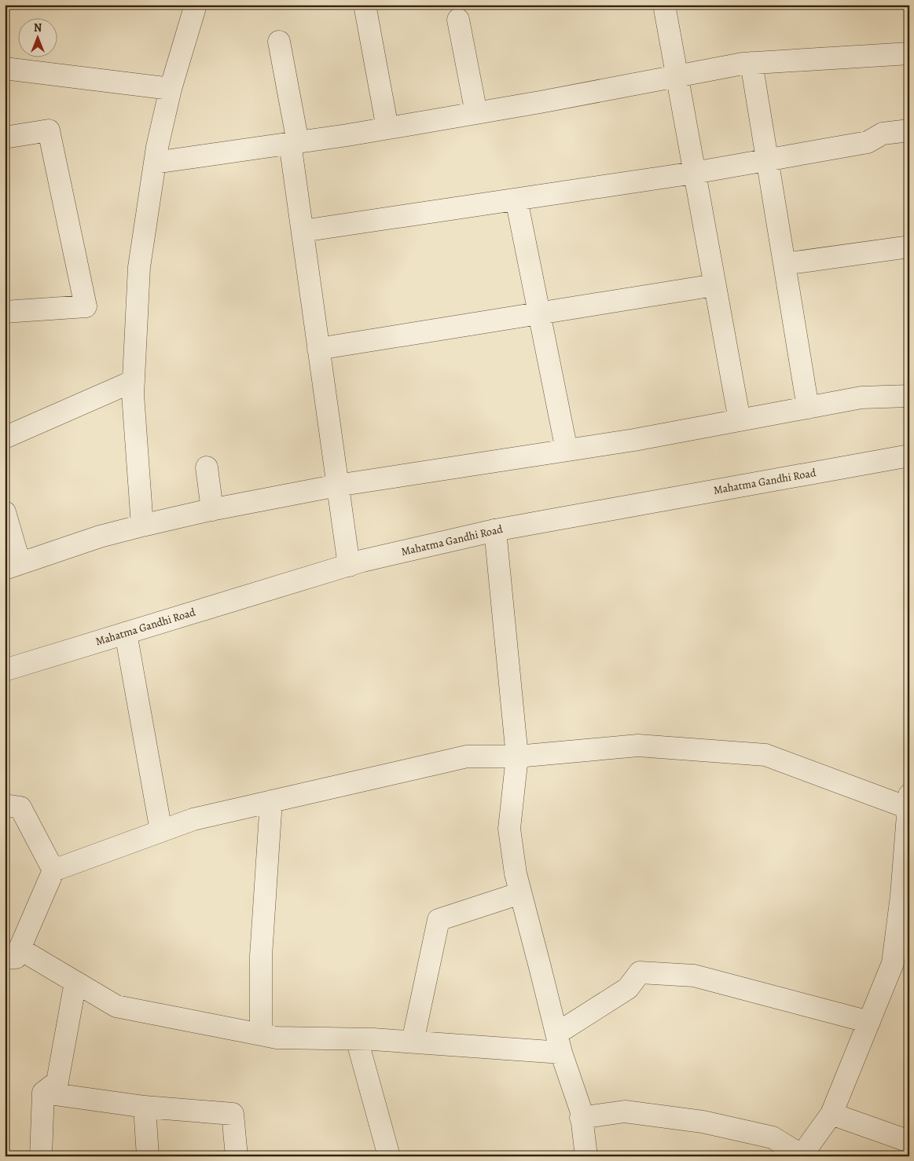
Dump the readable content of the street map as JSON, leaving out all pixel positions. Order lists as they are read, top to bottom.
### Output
{
  "streets": {
    "street": ["Mahatma Gandhi Road"]
  },
  "north": "top"
}
